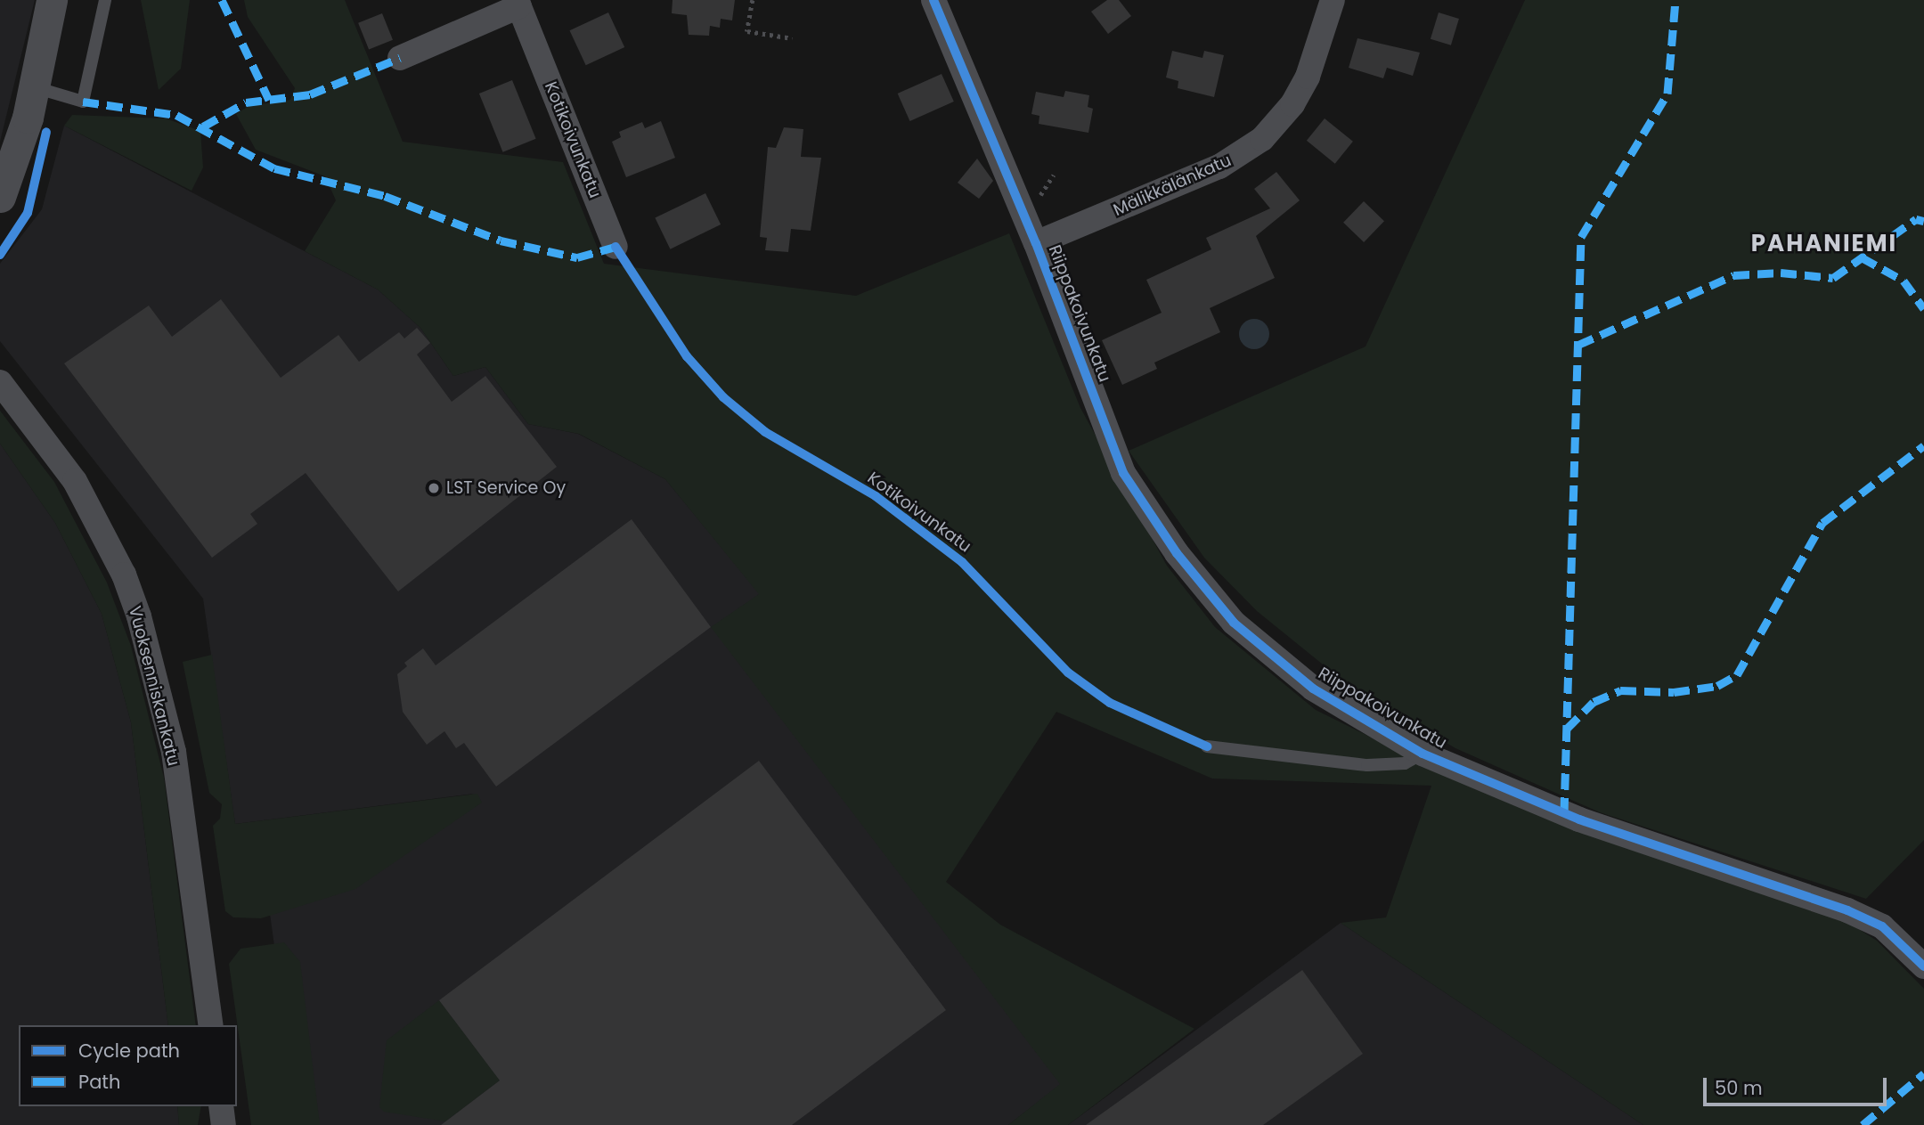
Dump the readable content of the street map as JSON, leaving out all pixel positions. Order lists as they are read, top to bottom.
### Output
{
  "streets": {
    "street": [
      "Kotikoivunkatu",
      "Mälikkälänkatu",
      "Riippakoivunkatu",
      "Vuoksenniskankatu"
    ]
  },
  "crossings": [
    ["Mälikkälänkatu", "Riippakoivunkatu"]
  ],
  "districts": ["PAHANIEMI"],
  "places": ["LST Service Oy"],
  "legend": ["Cycle path", "Path"],
  "scale_bar": "50 m"
}
